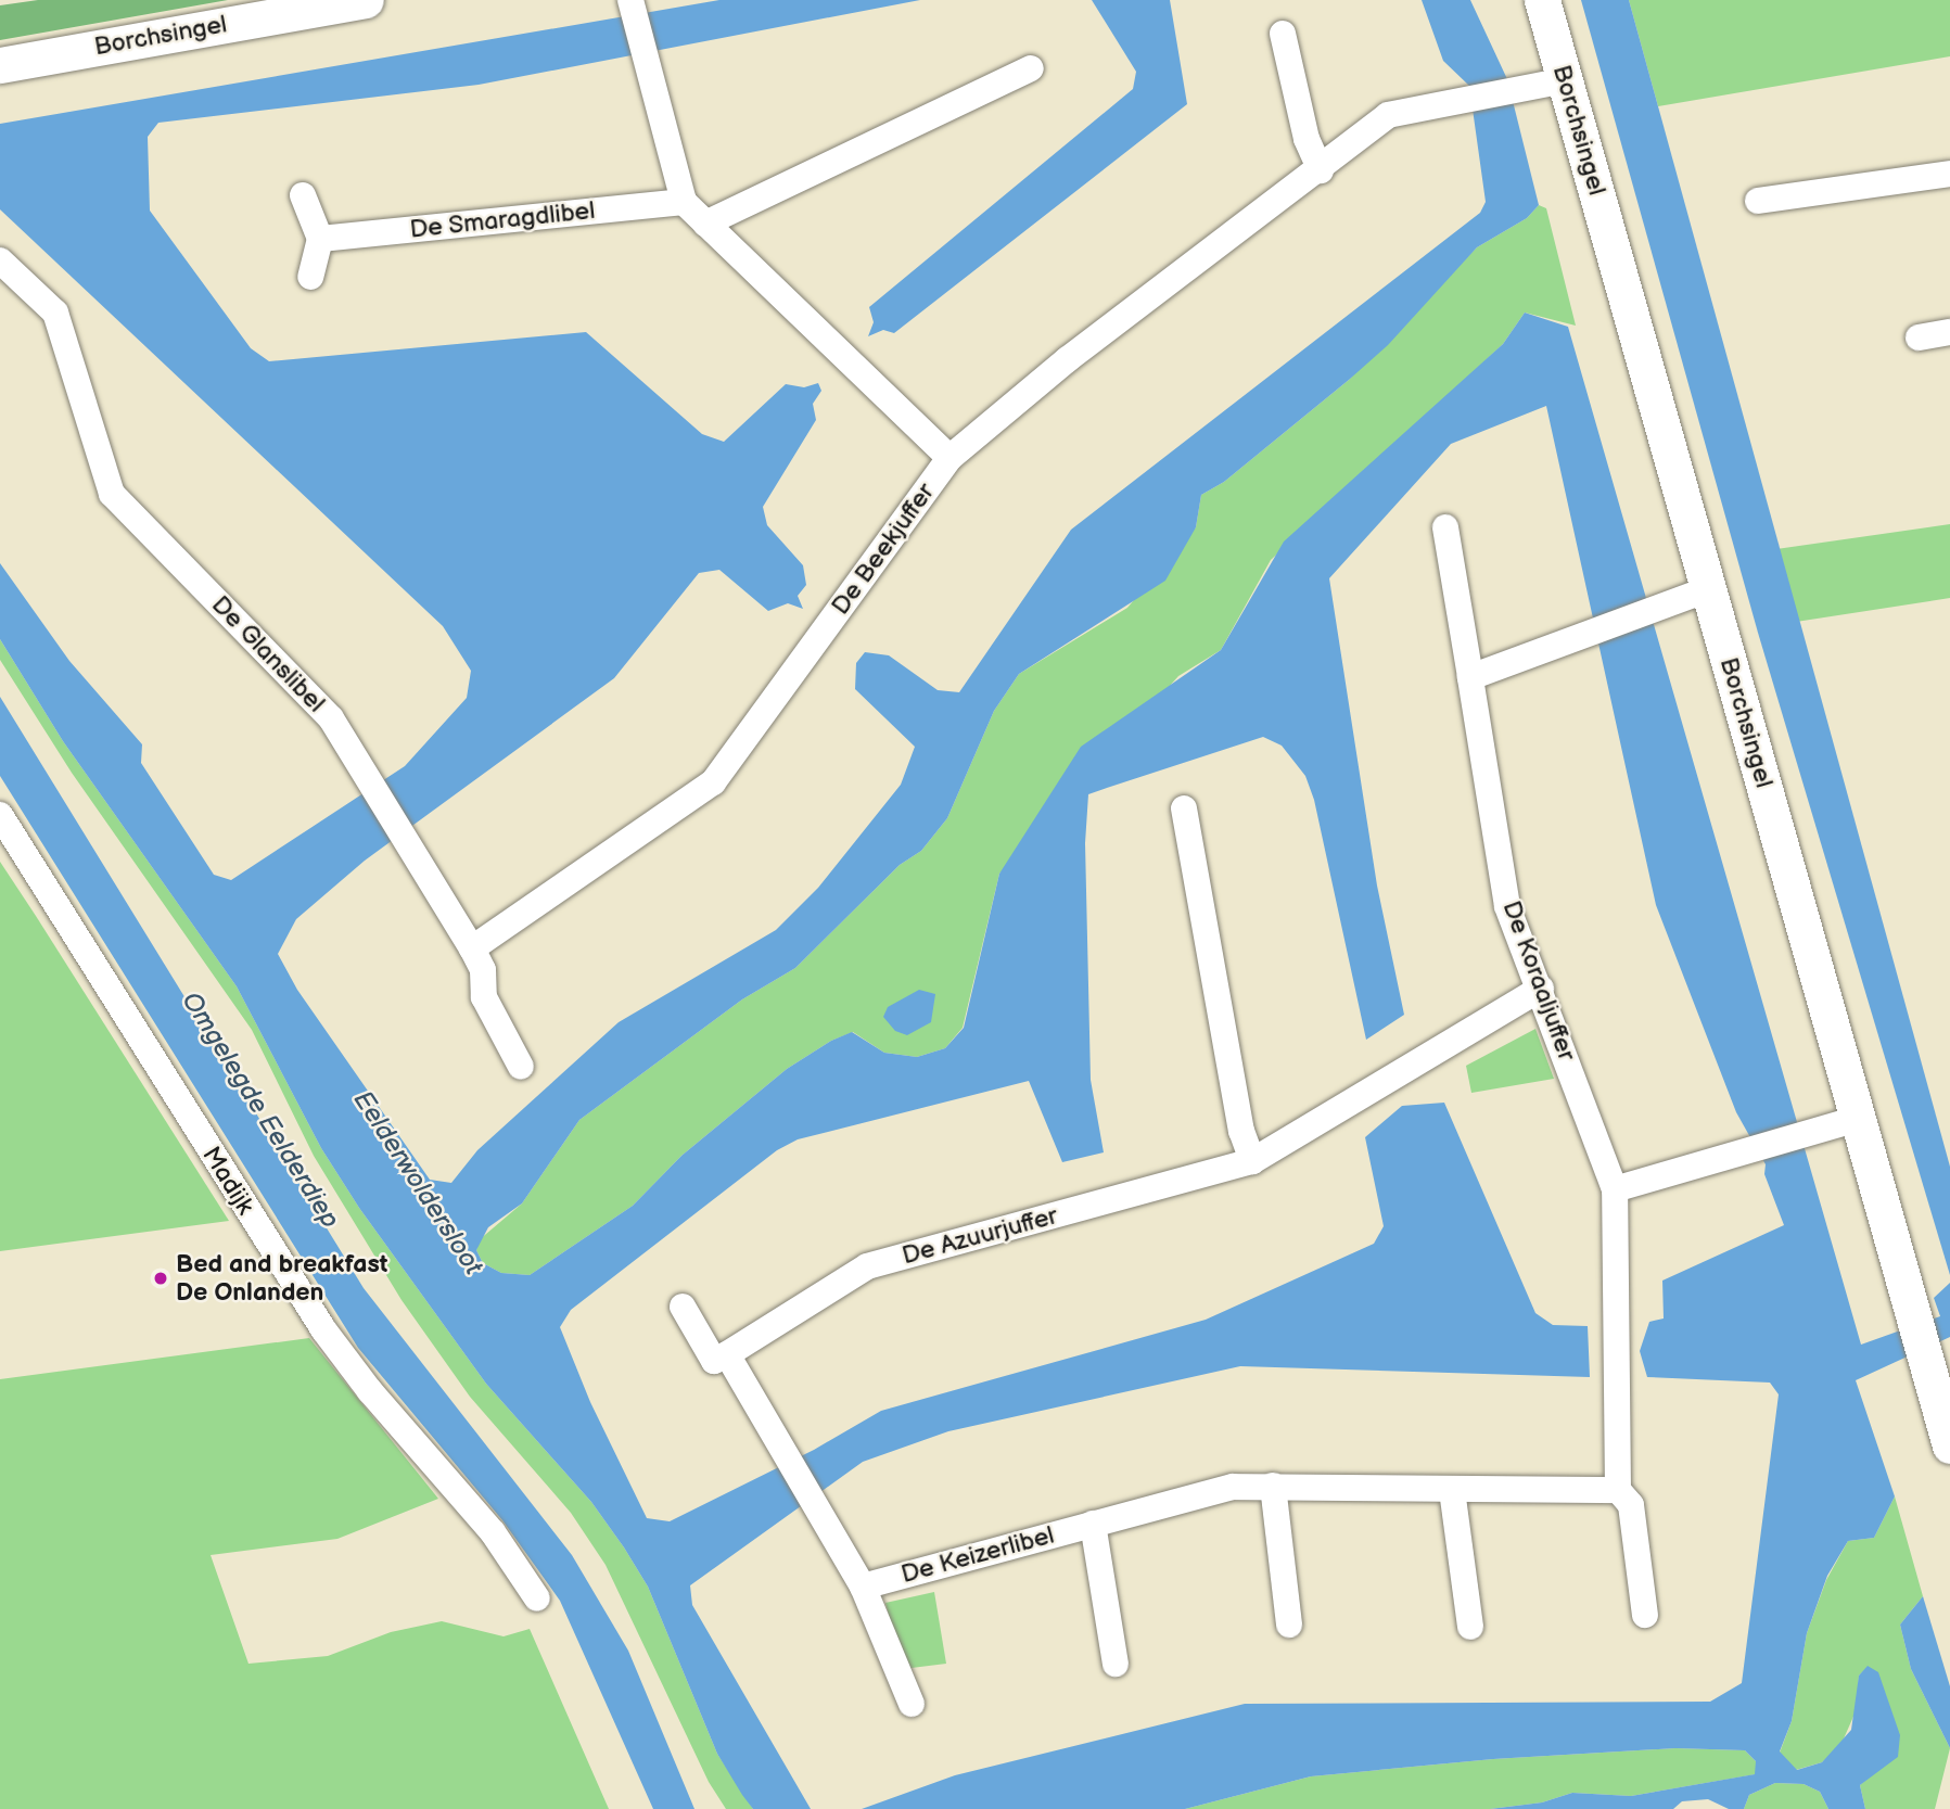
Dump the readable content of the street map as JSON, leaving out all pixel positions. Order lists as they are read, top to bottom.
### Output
{
  "streets": {
    "main road": ["Borchsingel"],
    "street": [
      "De Smaragdlibel",
      "De Beekjuffer",
      "De Glanslibel",
      "De Koraaljuffer",
      "Madijk",
      "De Azuurjuffer",
      "De Keizerlibel"
    ]
  },
  "crossings": [
    ["Borchsingel", "De Beekjuffer"],
    ["De Beekjuffer", "De Glanslibel"],
    ["De Koraaljuffer", "De Azuurjuffer"],
    ["De Koraaljuffer", "De Keizerlibel"]
  ],
  "water": ["Omgelegde Eelderdiep", "Eelderwoldersloot"],
  "places": ["Bed and breakfast De Onlanden"]
}
